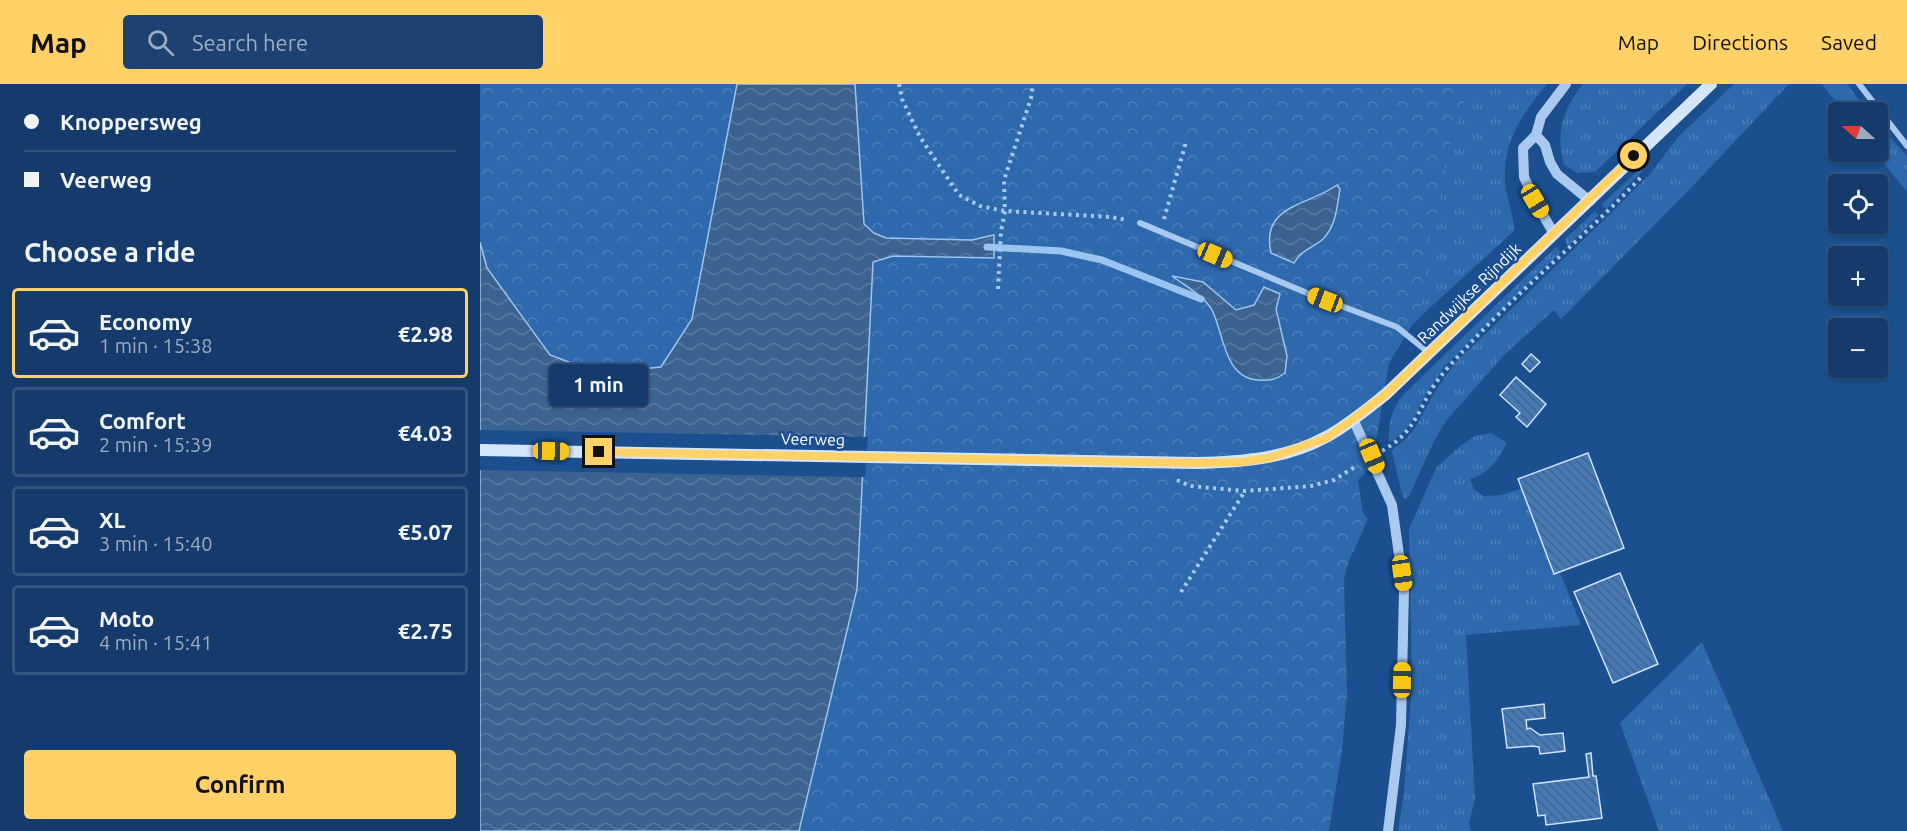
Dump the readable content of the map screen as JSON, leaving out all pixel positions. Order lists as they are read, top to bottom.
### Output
{
  "streets": {
    "main road": ["Randwijkse Rijndijk", "Veerweg"]
  },
  "crossings": [
    ["Randwijkse Rijndijk", "Veerweg"]
  ],
  "north": "left",
  "page": {
    "header": "Map",
    "search": "Search here",
    "nav": ["Map", "Directions", "Saved"],
    "banner": ["Knoppersweg", "Veerweg"],
    "map_buttons": ["+", "−"],
    "heading": "Choose a ride",
    "list": [
      {
        "name": "Economy",
        "note": "1 min · 15:38",
        "value": "€2.98"
      },
      {
        "name": "Comfort",
        "note": "2 min · 15:39",
        "value": "€4.03"
      },
      {
        "name": "XL",
        "note": "3 min · 15:40",
        "value": "€5.07"
      },
      {
        "name": "Moto",
        "note": "4 min · 15:41",
        "value": "€2.75"
      }
    ],
    "bubble": "1 min",
    "buttons": "Confirm"
  }
}
